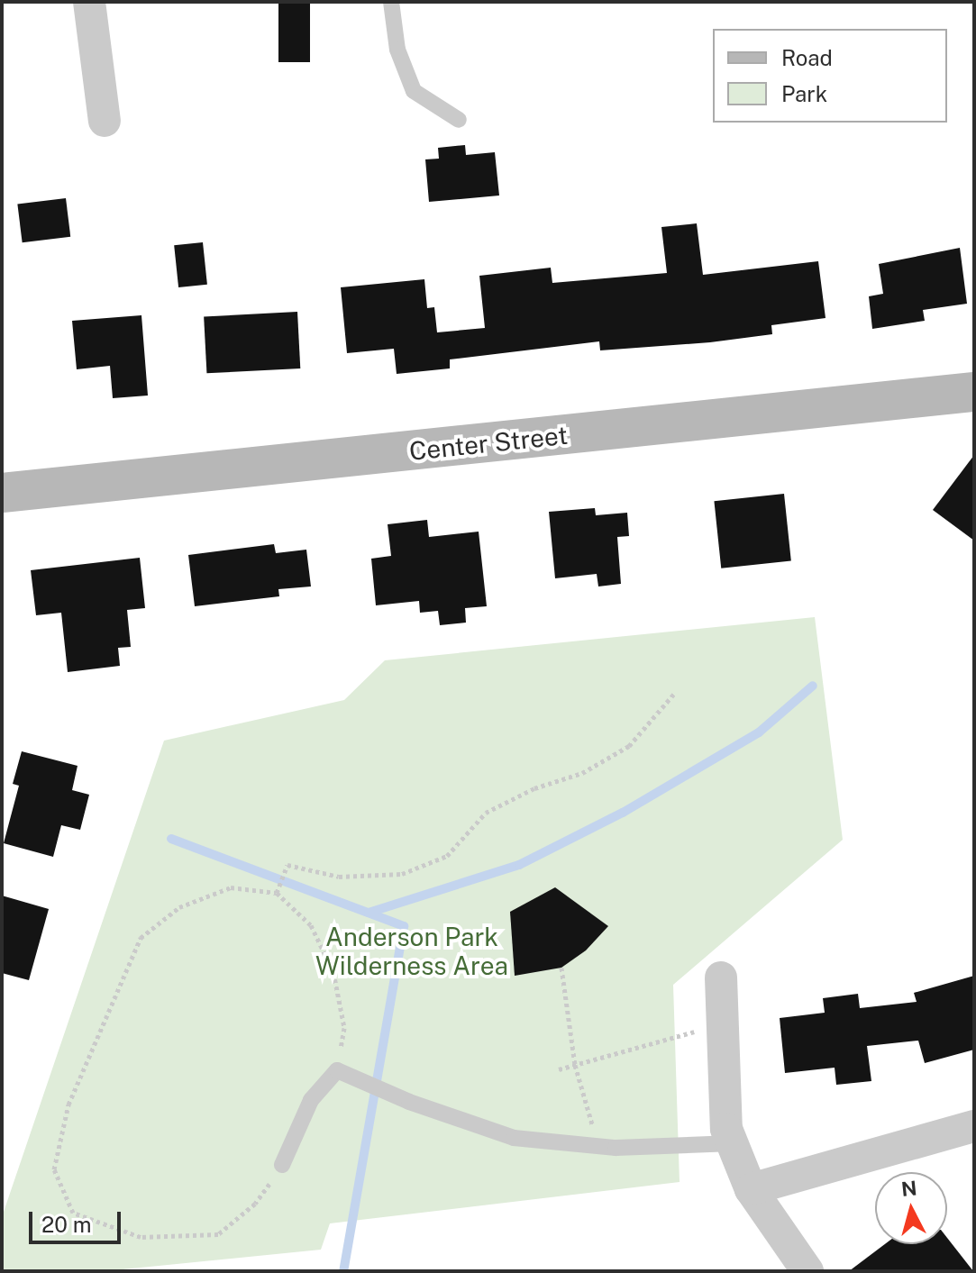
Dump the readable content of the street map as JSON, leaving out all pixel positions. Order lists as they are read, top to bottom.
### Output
{
  "streets": {
    "street": ["Center Street"]
  },
  "parks": ["Anderson Park Wilderness Area"],
  "legend": ["Road", "Park"],
  "scale_bar": "20 m",
  "north": "top"
}
